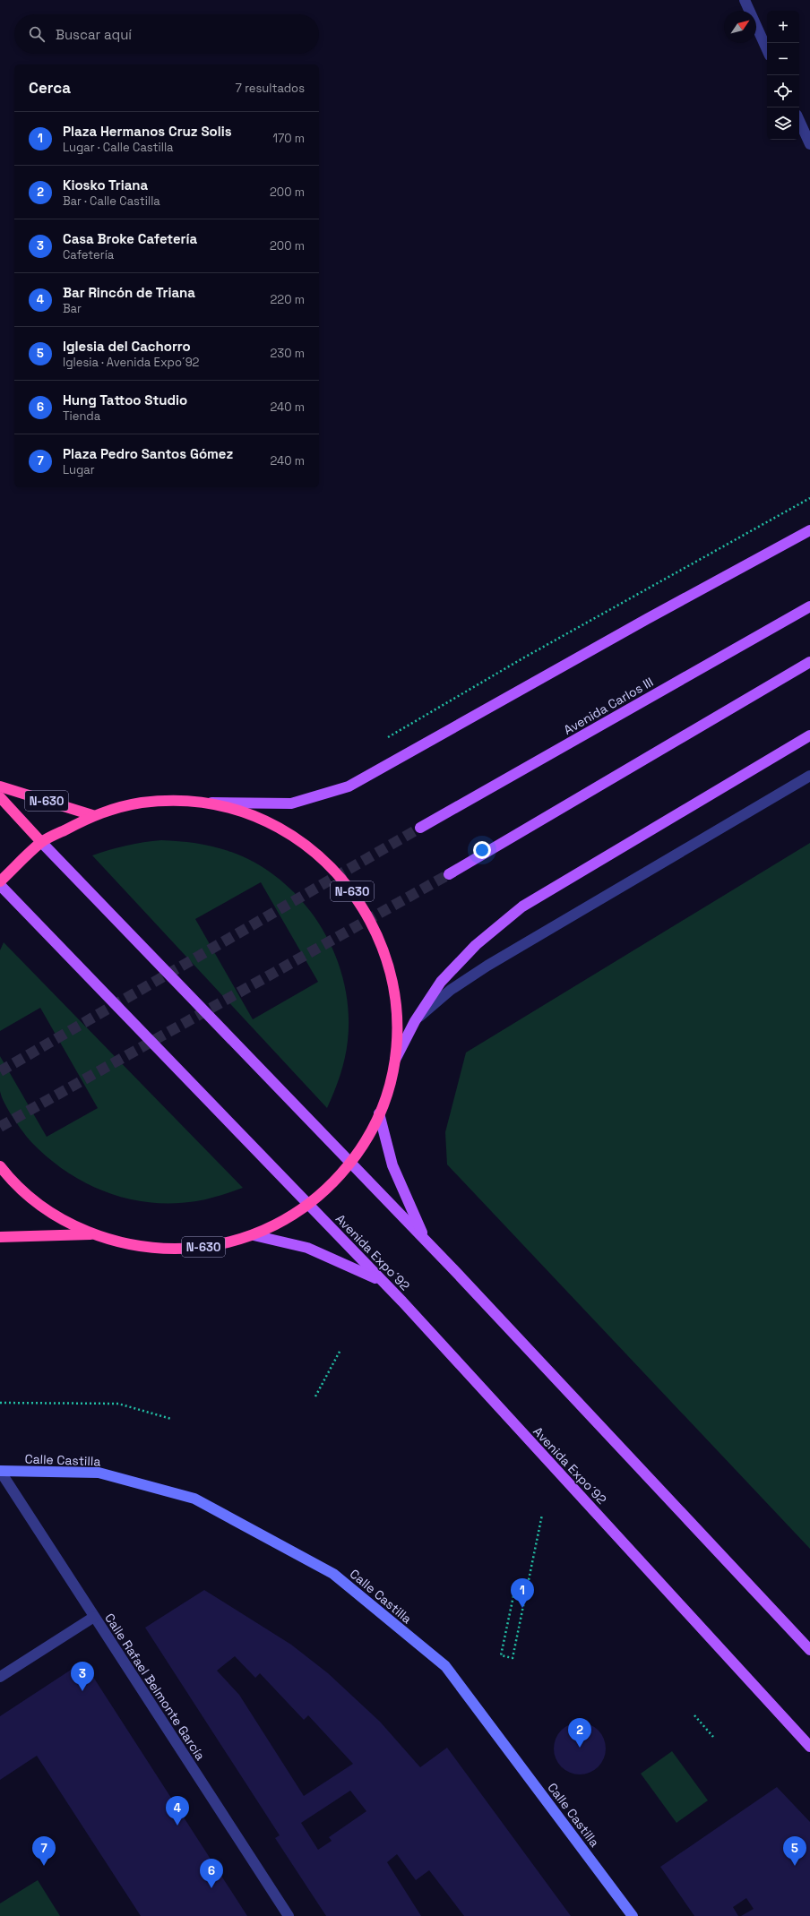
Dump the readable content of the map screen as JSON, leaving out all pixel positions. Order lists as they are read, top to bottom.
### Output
{
  "streets": {
    "highway": ["N-630"],
    "main road": ["Avenida Carlos III", "Avenida Expo´92"],
    "street": ["Calle Castilla", "Calle Rafael Belmonte García"]
  },
  "crossings": [
    ["N-630", "Avenida Expo´92"],
    ["Calle Castilla", "Calle Rafael Belmonte García"]
  ],
  "north": "top right",
  "page": {
    "map_buttons": ["+", "−"],
    "search": "Buscar aquí",
    "heading": ["Cerca", "7 resultados"],
    "list": [
      {
        "mark": "1",
        "name": "Plaza Hermanos Cruz Solis",
        "note": "Lugar · Calle Castilla",
        "value": "170 m"
      },
      {
        "mark": "2",
        "name": "Kiosko Triana",
        "note": "Bar · Calle Castilla",
        "value": "200 m"
      },
      {
        "mark": "3",
        "name": "Casa Broke Cafetería",
        "note": "Cafetería",
        "value": "200 m"
      },
      {
        "mark": "4",
        "name": "Bar Rincón de Triana",
        "note": "Bar",
        "value": "220 m"
      },
      {
        "mark": "5",
        "name": "Iglesia del Cachorro",
        "note": "Iglesia · Avenida Expo´92",
        "value": "230 m"
      },
      {
        "mark": "6",
        "name": "Hung Tattoo Studio",
        "note": "Tienda",
        "value": "240 m"
      },
      {
        "mark": "7",
        "name": "Plaza Pedro Santos Gómez",
        "note": "Lugar",
        "value": "240 m"
      }
    ],
    "pins": [
      "1",
      "3",
      "2",
      "4",
      "5",
      "7",
      "6"
    ]
  }
}
